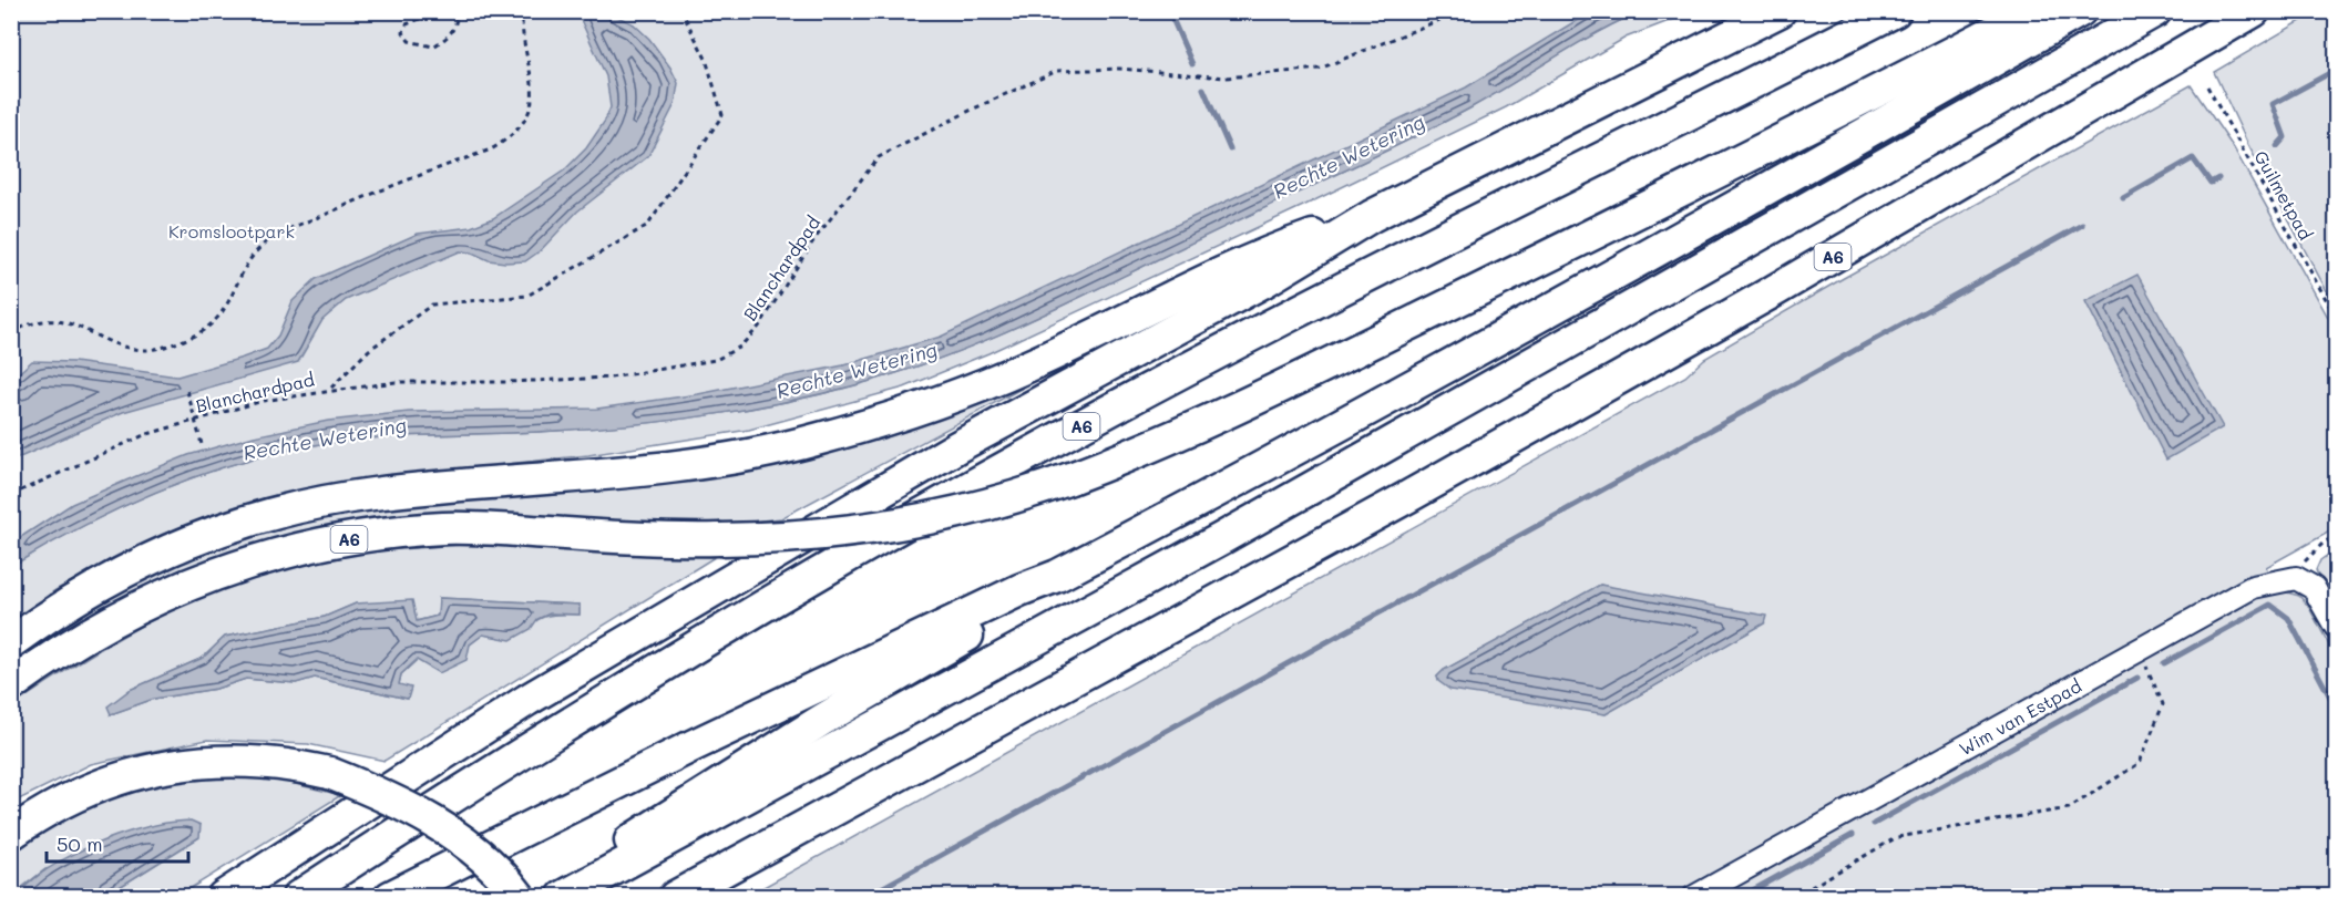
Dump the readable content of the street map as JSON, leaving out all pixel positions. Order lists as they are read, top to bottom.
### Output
{
  "streets": {
    "highway": ["A6"],
    "street": ["Wim van Estpad"],
    "path": ["Guilmetpad", "Blanchardpad"]
  },
  "water": ["Rechte Wetering"],
  "parks": ["Kromslootpark"],
  "scale_bar": "50 m"
}
